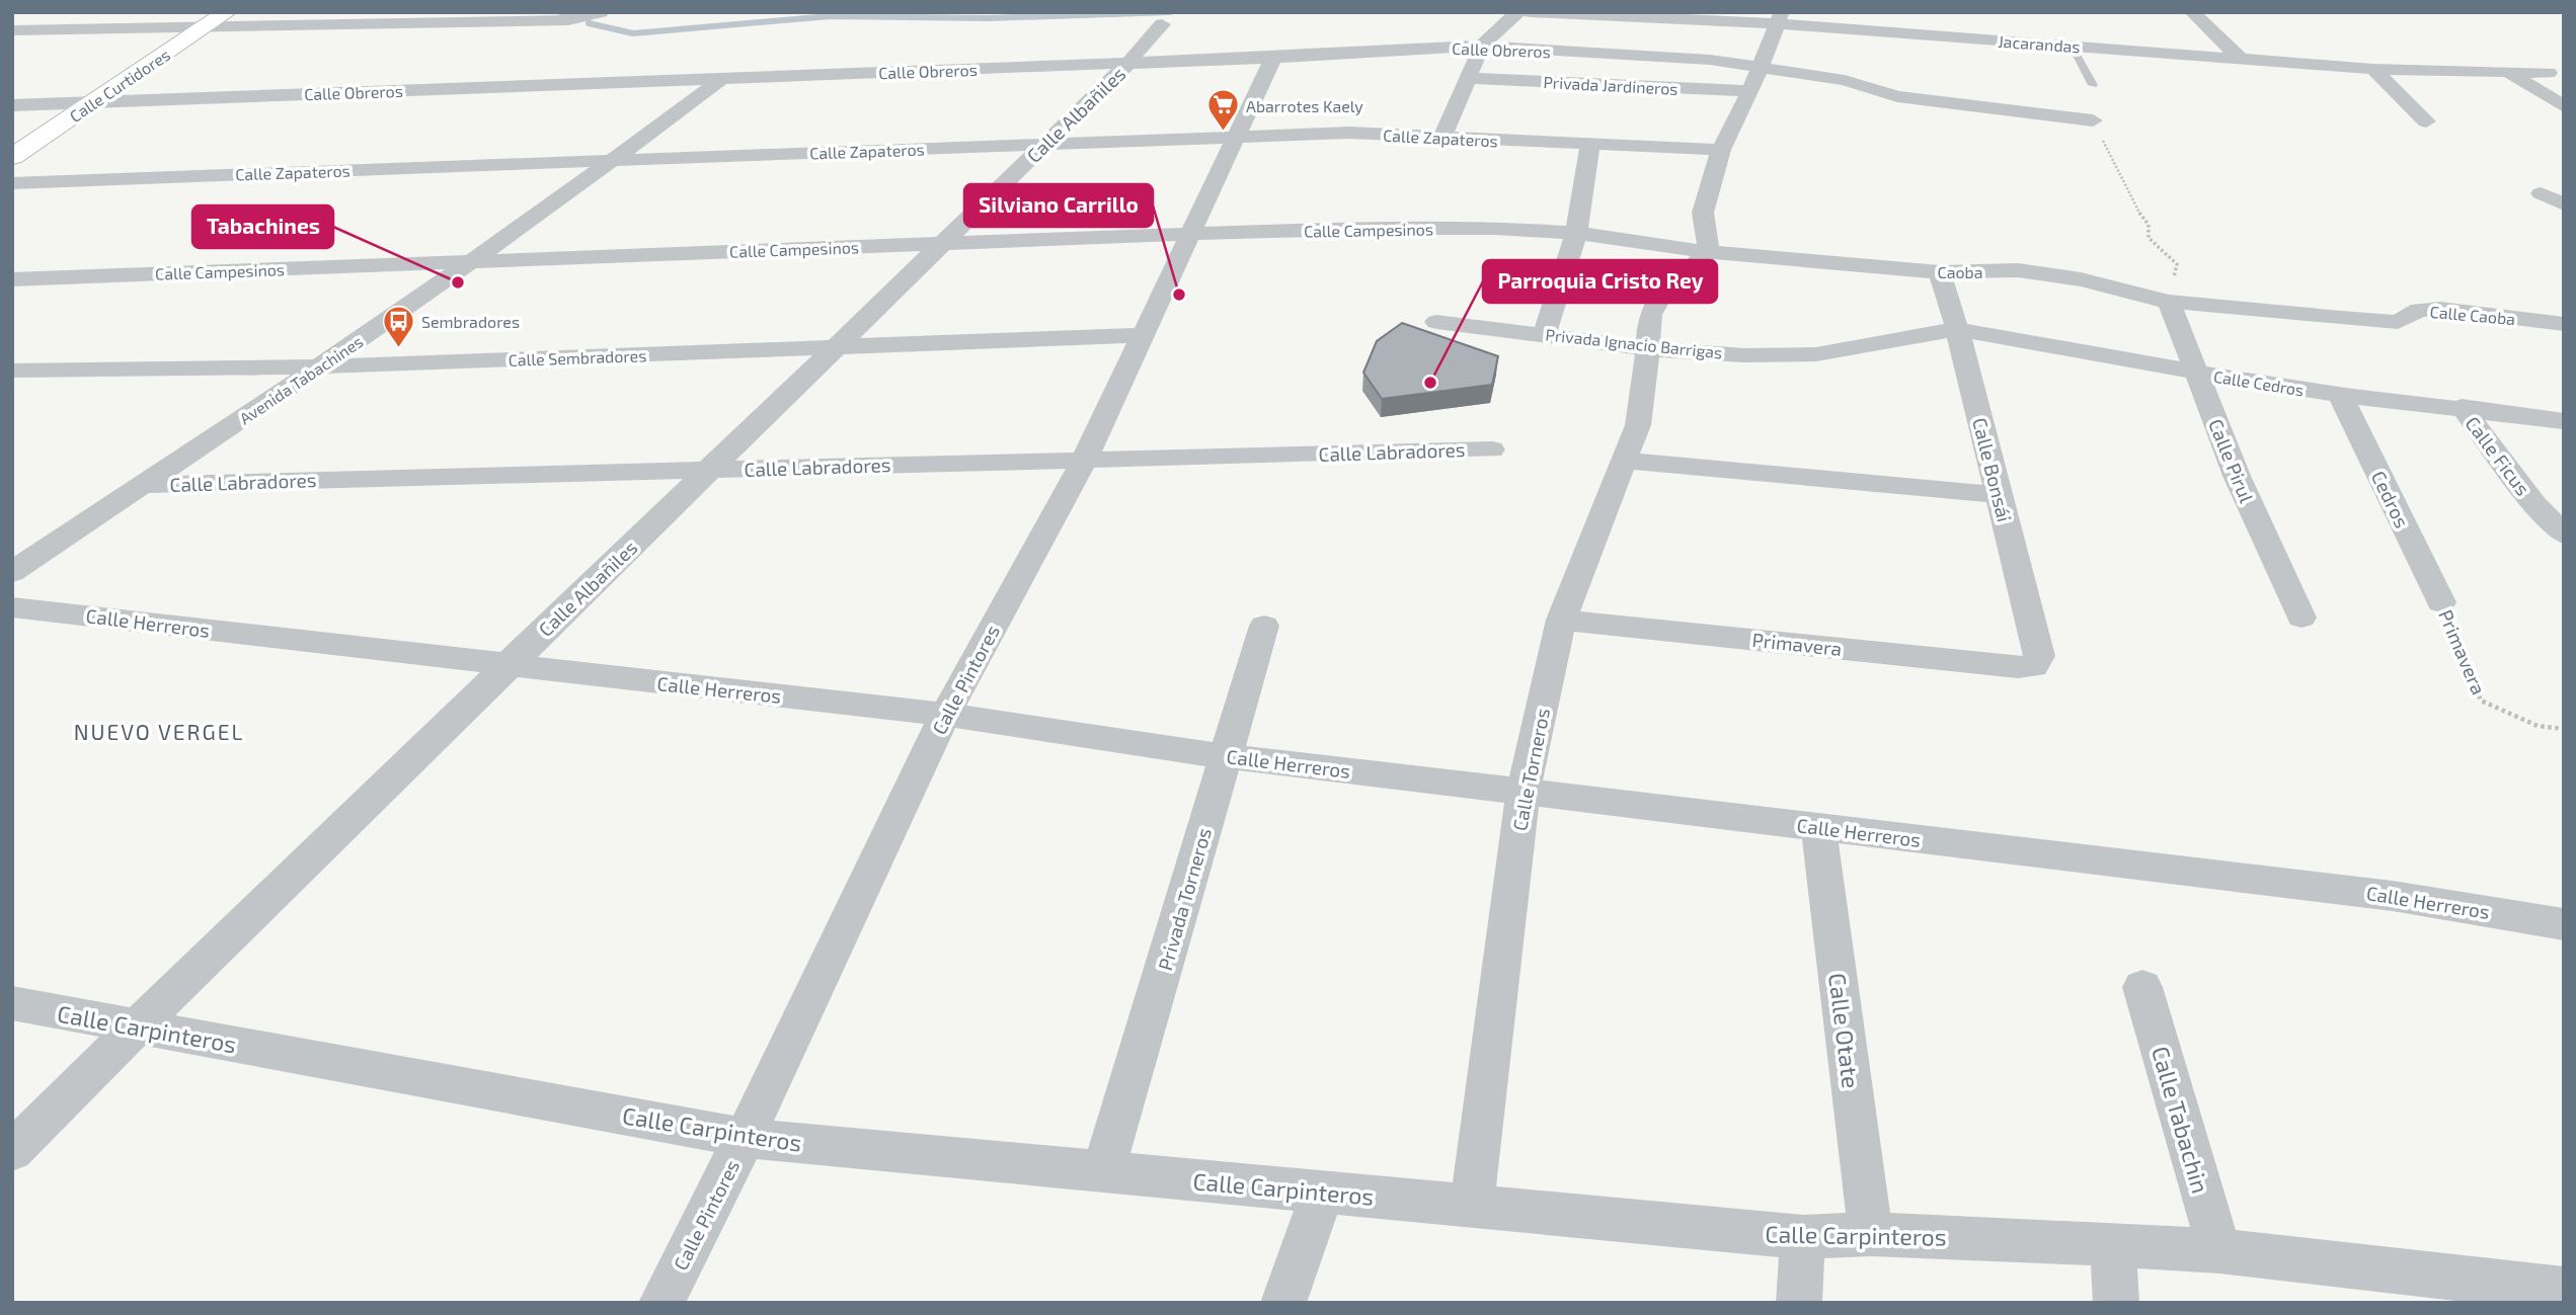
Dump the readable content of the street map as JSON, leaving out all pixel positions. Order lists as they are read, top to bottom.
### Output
{
  "streets": {
    "street": [
      "Jacarandas",
      "Calle Obreros",
      "Calle Curtidores",
      "Privada Jardineros",
      "Calle Albañiles",
      "Calle Zapateros",
      "Calle Campesinos",
      "Caoba",
      "Calle Caoba",
      "Privada Ignacio Barrigas",
      "Calle Sembradores",
      "Avenida Tabachines",
      "Calle Cedros",
      "Calle Labradores",
      "Calle Ficus",
      "Calle Pirul",
      "Calle Bonsái",
      "Cedros",
      "Calle Herreros",
      "Primavera",
      "Calle Pintores",
      "Calle Torneros",
      "Privada Torneros",
      "Calle Carpinteros",
      "Calle Otate",
      "Calle Tabachin"
    ]
  },
  "crossings": [
    ["Calle Obreros", "Calle Curtidores"],
    ["Calle Obreros", "Calle Albañiles"],
    ["Calle Obreros", "Avenida Tabachines"],
    ["Calle Obreros", "Calle Pintores"],
    ["Calle Albañiles", "Calle Zapateros"],
    ["Calle Albañiles", "Calle Campesinos"],
    ["Calle Albañiles", "Calle Sembradores"],
    ["Calle Albañiles", "Calle Labradores"],
    ["Calle Albañiles", "Calle Herreros"],
    ["Calle Albañiles", "Calle Carpinteros"],
    ["Calle Zapateros", "Avenida Tabachines"],
    ["Calle Zapateros", "Calle Pintores"],
    ["Calle Campesinos", "Caoba"],
    ["Calle Campesinos", "Avenida Tabachines"],
    ["Calle Campesinos", "Calle Pintores"],
    ["Caoba", "Calle Caoba"],
    ["Caoba", "Calle Pirul"],
    ["Caoba", "Calle Bonsái"],
    ["Caoba", "Calle Torneros"],
    ["Privada Ignacio Barrigas", "Calle Cedros"],
    ["Privada Ignacio Barrigas", "Calle Bonsái"],
    ["Privada Ignacio Barrigas", "Calle Torneros"],
    ["Calle Sembradores", "Avenida Tabachines"],
    ["Calle Sembradores", "Calle Pintores"],
    ["Avenida Tabachines", "Calle Labradores"],
    ["Calle Cedros", "Calle Ficus"],
    ["Calle Cedros", "Calle Pirul"],
    ["Calle Cedros", "Calle Bonsái"],
    ["Calle Cedros", "Cedros"],
    ["Calle Labradores", "Calle Pintores"],
    ["Calle Bonsái", "Primavera"],
    ["Cedros", "Primavera"],
    ["Calle Herreros", "Calle Pintores"],
    ["Calle Herreros", "Calle Torneros"],
    ["Calle Herreros", "Privada Torneros"],
    ["Calle Herreros", "Calle Otate"],
    ["Primavera", "Calle Torneros"],
    ["Calle Pintores", "Calle Carpinteros"],
    ["Calle Torneros", "Calle Carpinteros"],
    ["Privada Torneros", "Calle Carpinteros"],
    ["Calle Carpinteros", "Calle Otate"],
    ["Calle Carpinteros", "Calle Tabachin"]
  ],
  "districts": ["NUEVO VERGEL"],
  "places": {
    "supermarket": ["Abarrotes Kaely"],
    "other": ["Tabachines", "Silviano Carrillo", "Parroquia Cristo Rey"],
    "bus stop": ["Sembradores"]
  }
}
